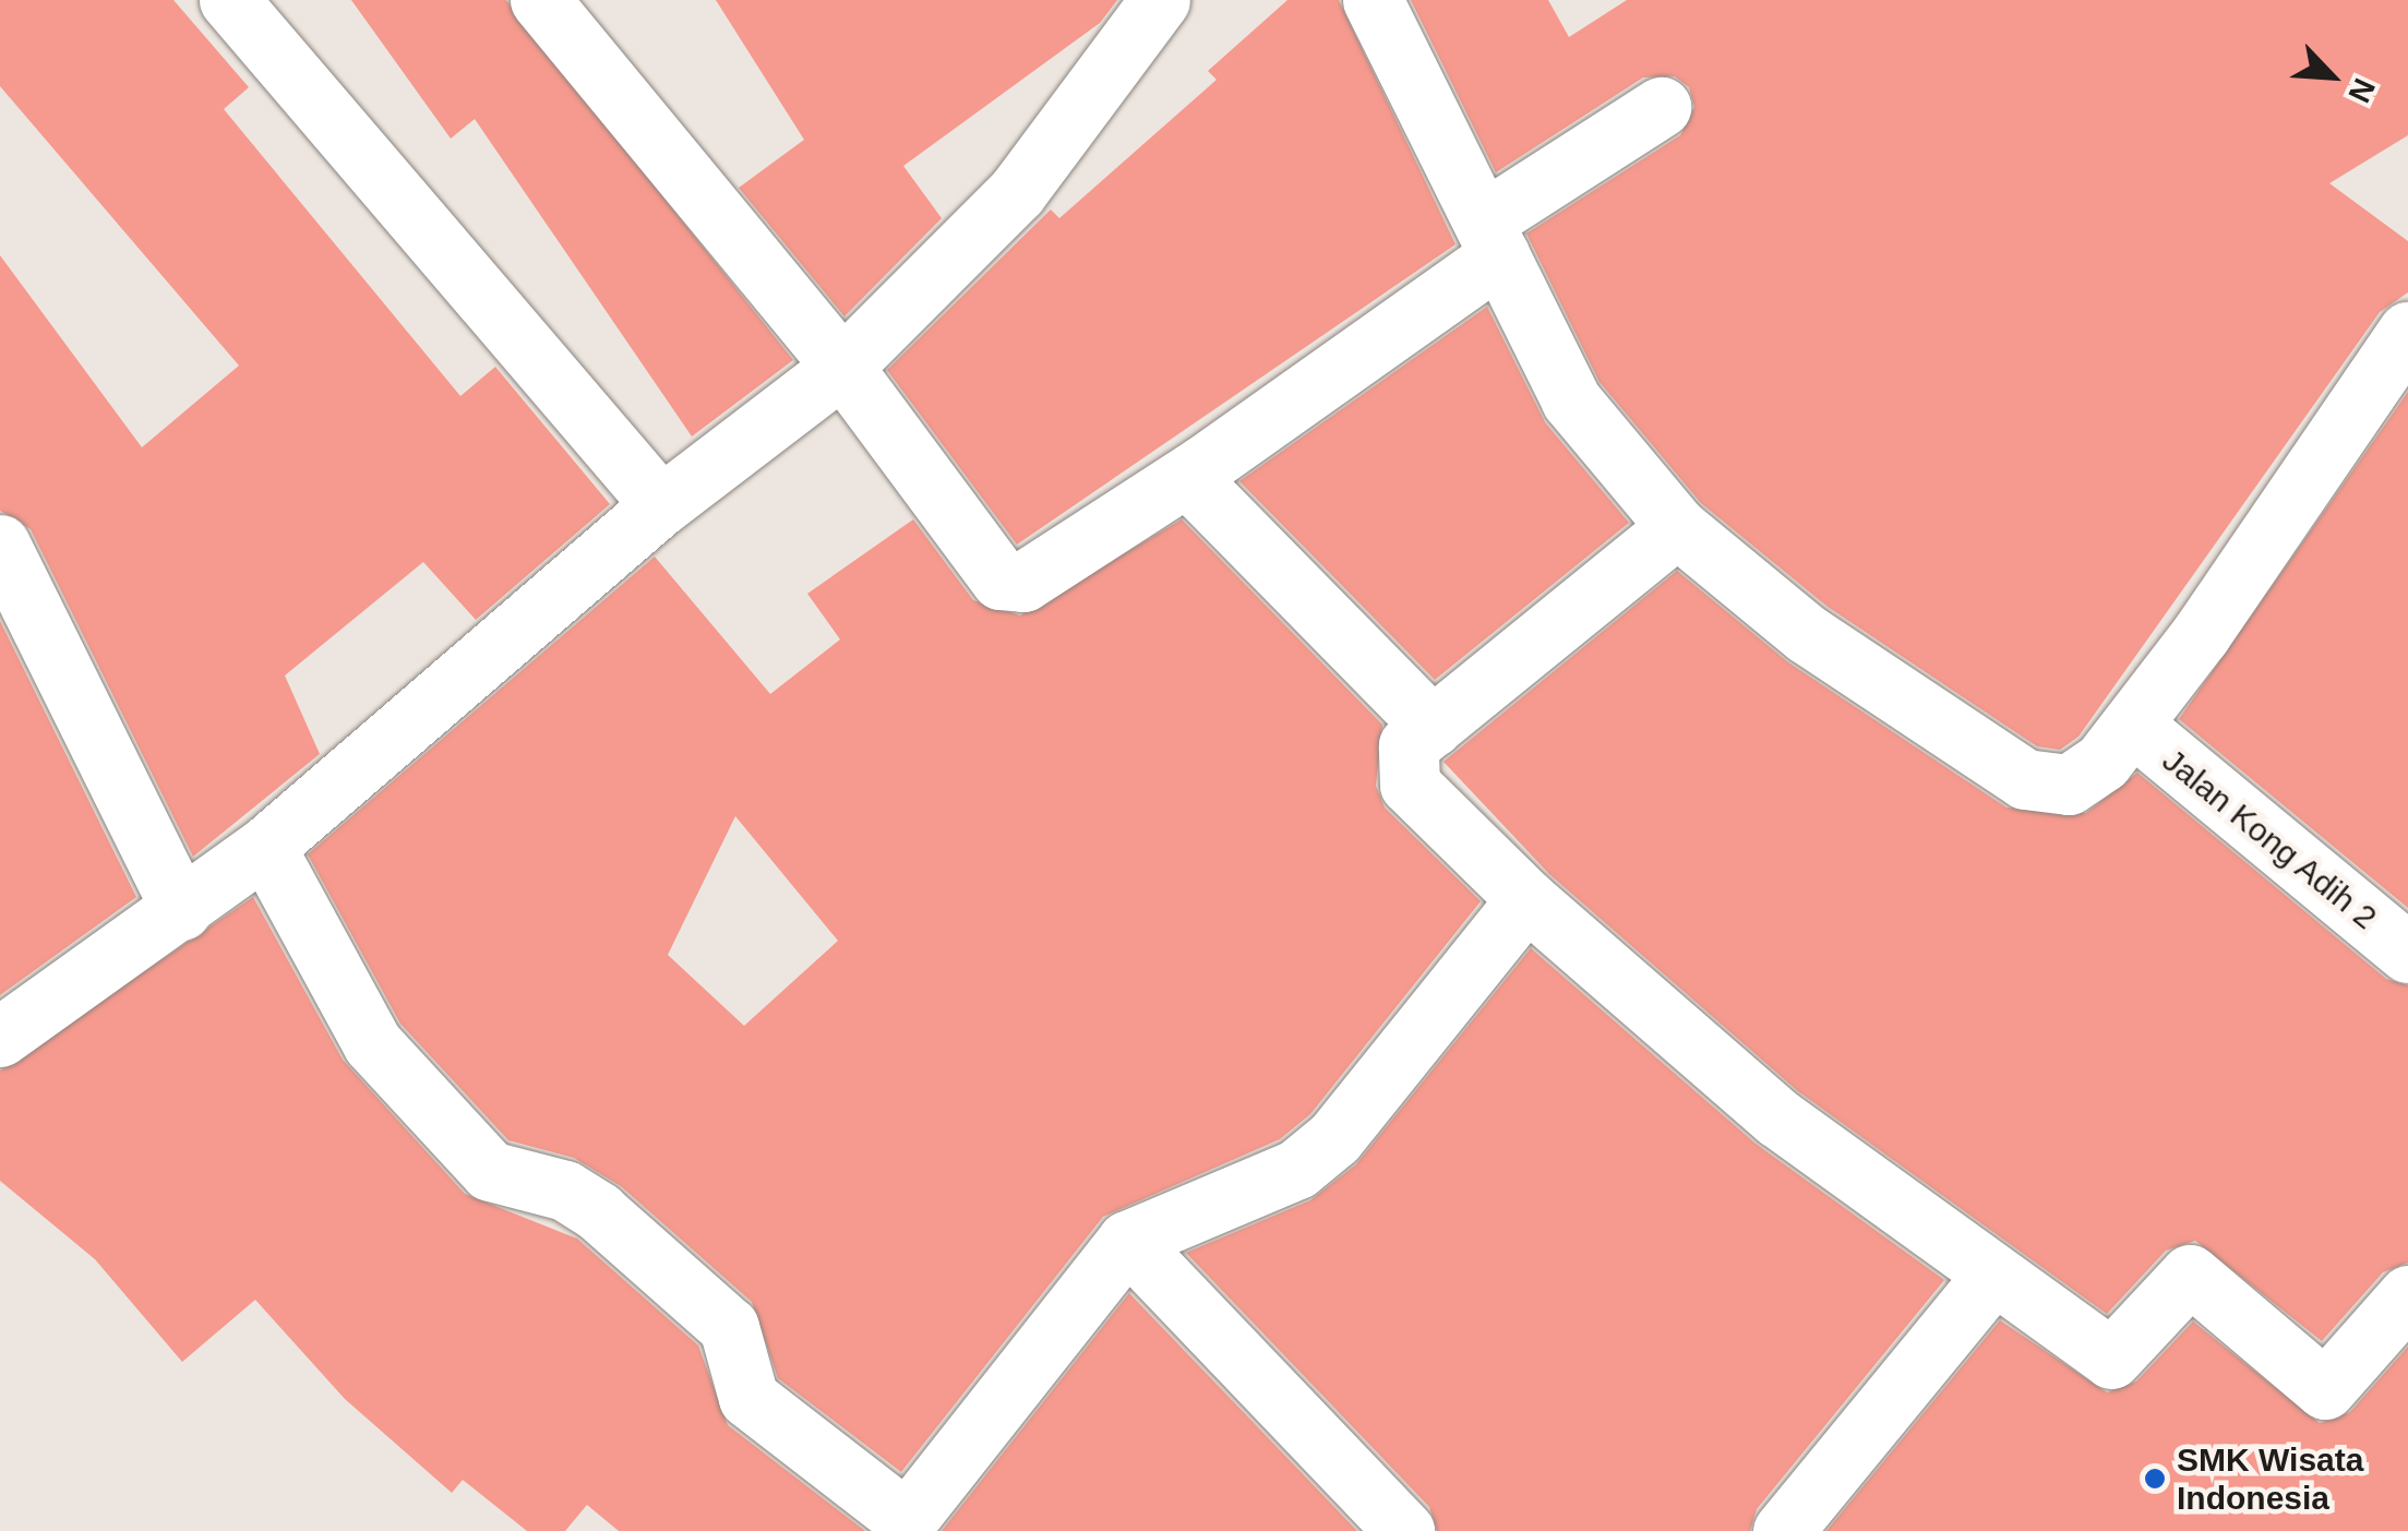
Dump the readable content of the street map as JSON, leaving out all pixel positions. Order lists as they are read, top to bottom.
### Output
{
  "streets": {
    "street": ["Jalan Kong Adih 2"]
  },
  "places": ["SMK Wisata Indonesia"],
  "north": "bottom right"
}
